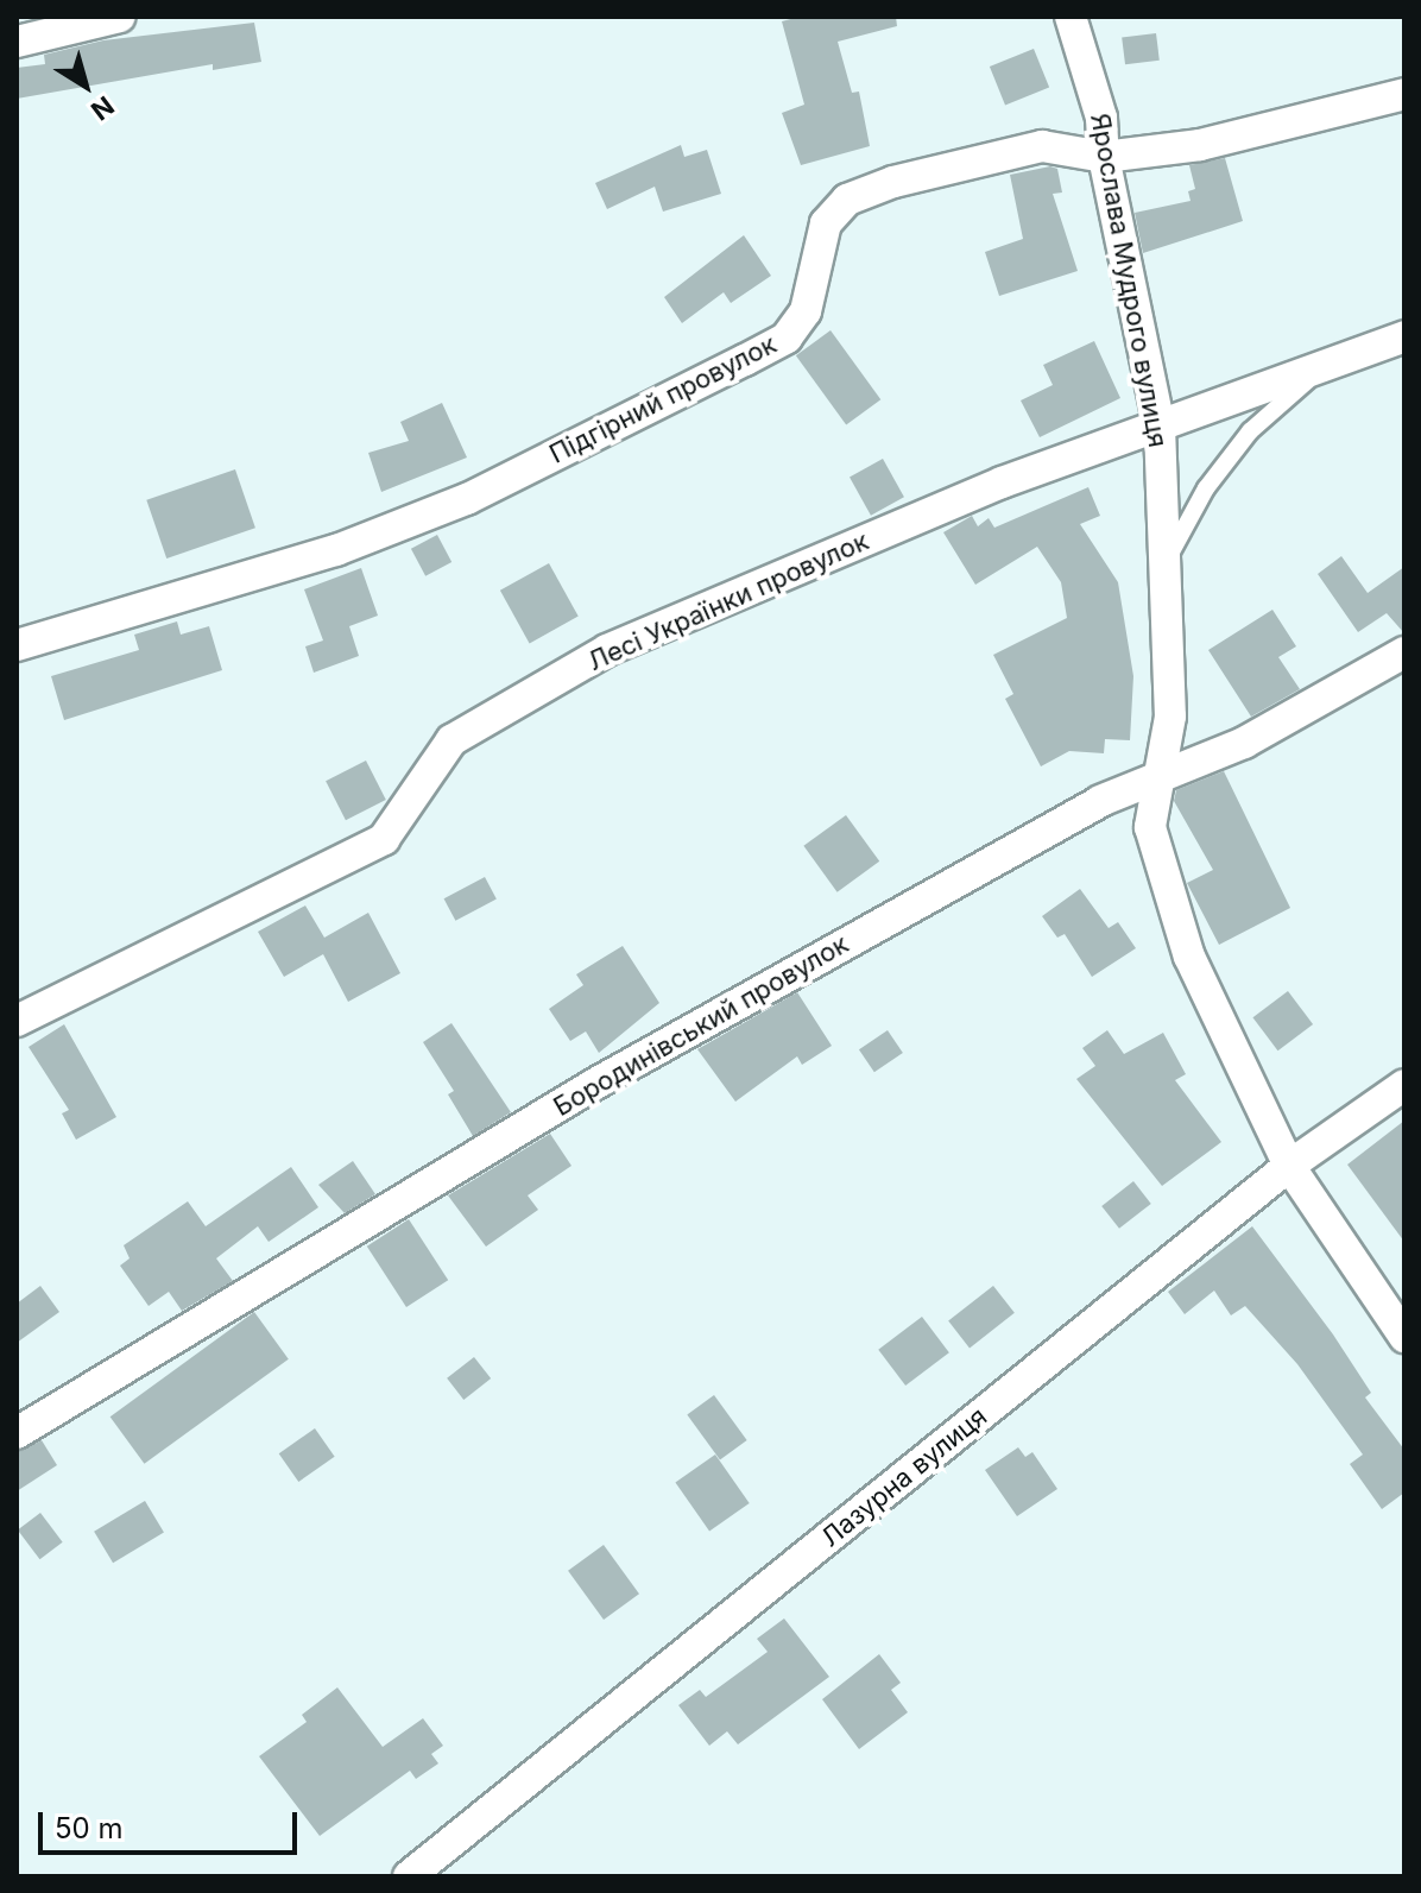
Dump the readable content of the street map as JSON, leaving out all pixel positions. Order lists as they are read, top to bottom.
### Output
{
  "streets": {
    "street": [
      "Ярослава Мудрого вулиця",
      "Підгірний провулок",
      "Лесі Українки провулок",
      "Бородинівський провулок",
      "Лазурна вулиця"
    ]
  },
  "crossings": [
    ["Ярослава Мудрого вулиця", "Підгірний провулок"],
    ["Ярослава Мудрого вулиця", "Лесі Українки провулок"],
    ["Ярослава Мудрого вулиця", "Бородинівський провулок"],
    ["Ярослава Мудрого вулиця", "Лазурна вулиця"]
  ],
  "scale_bar": "50 m",
  "north": "bottom right"
}
